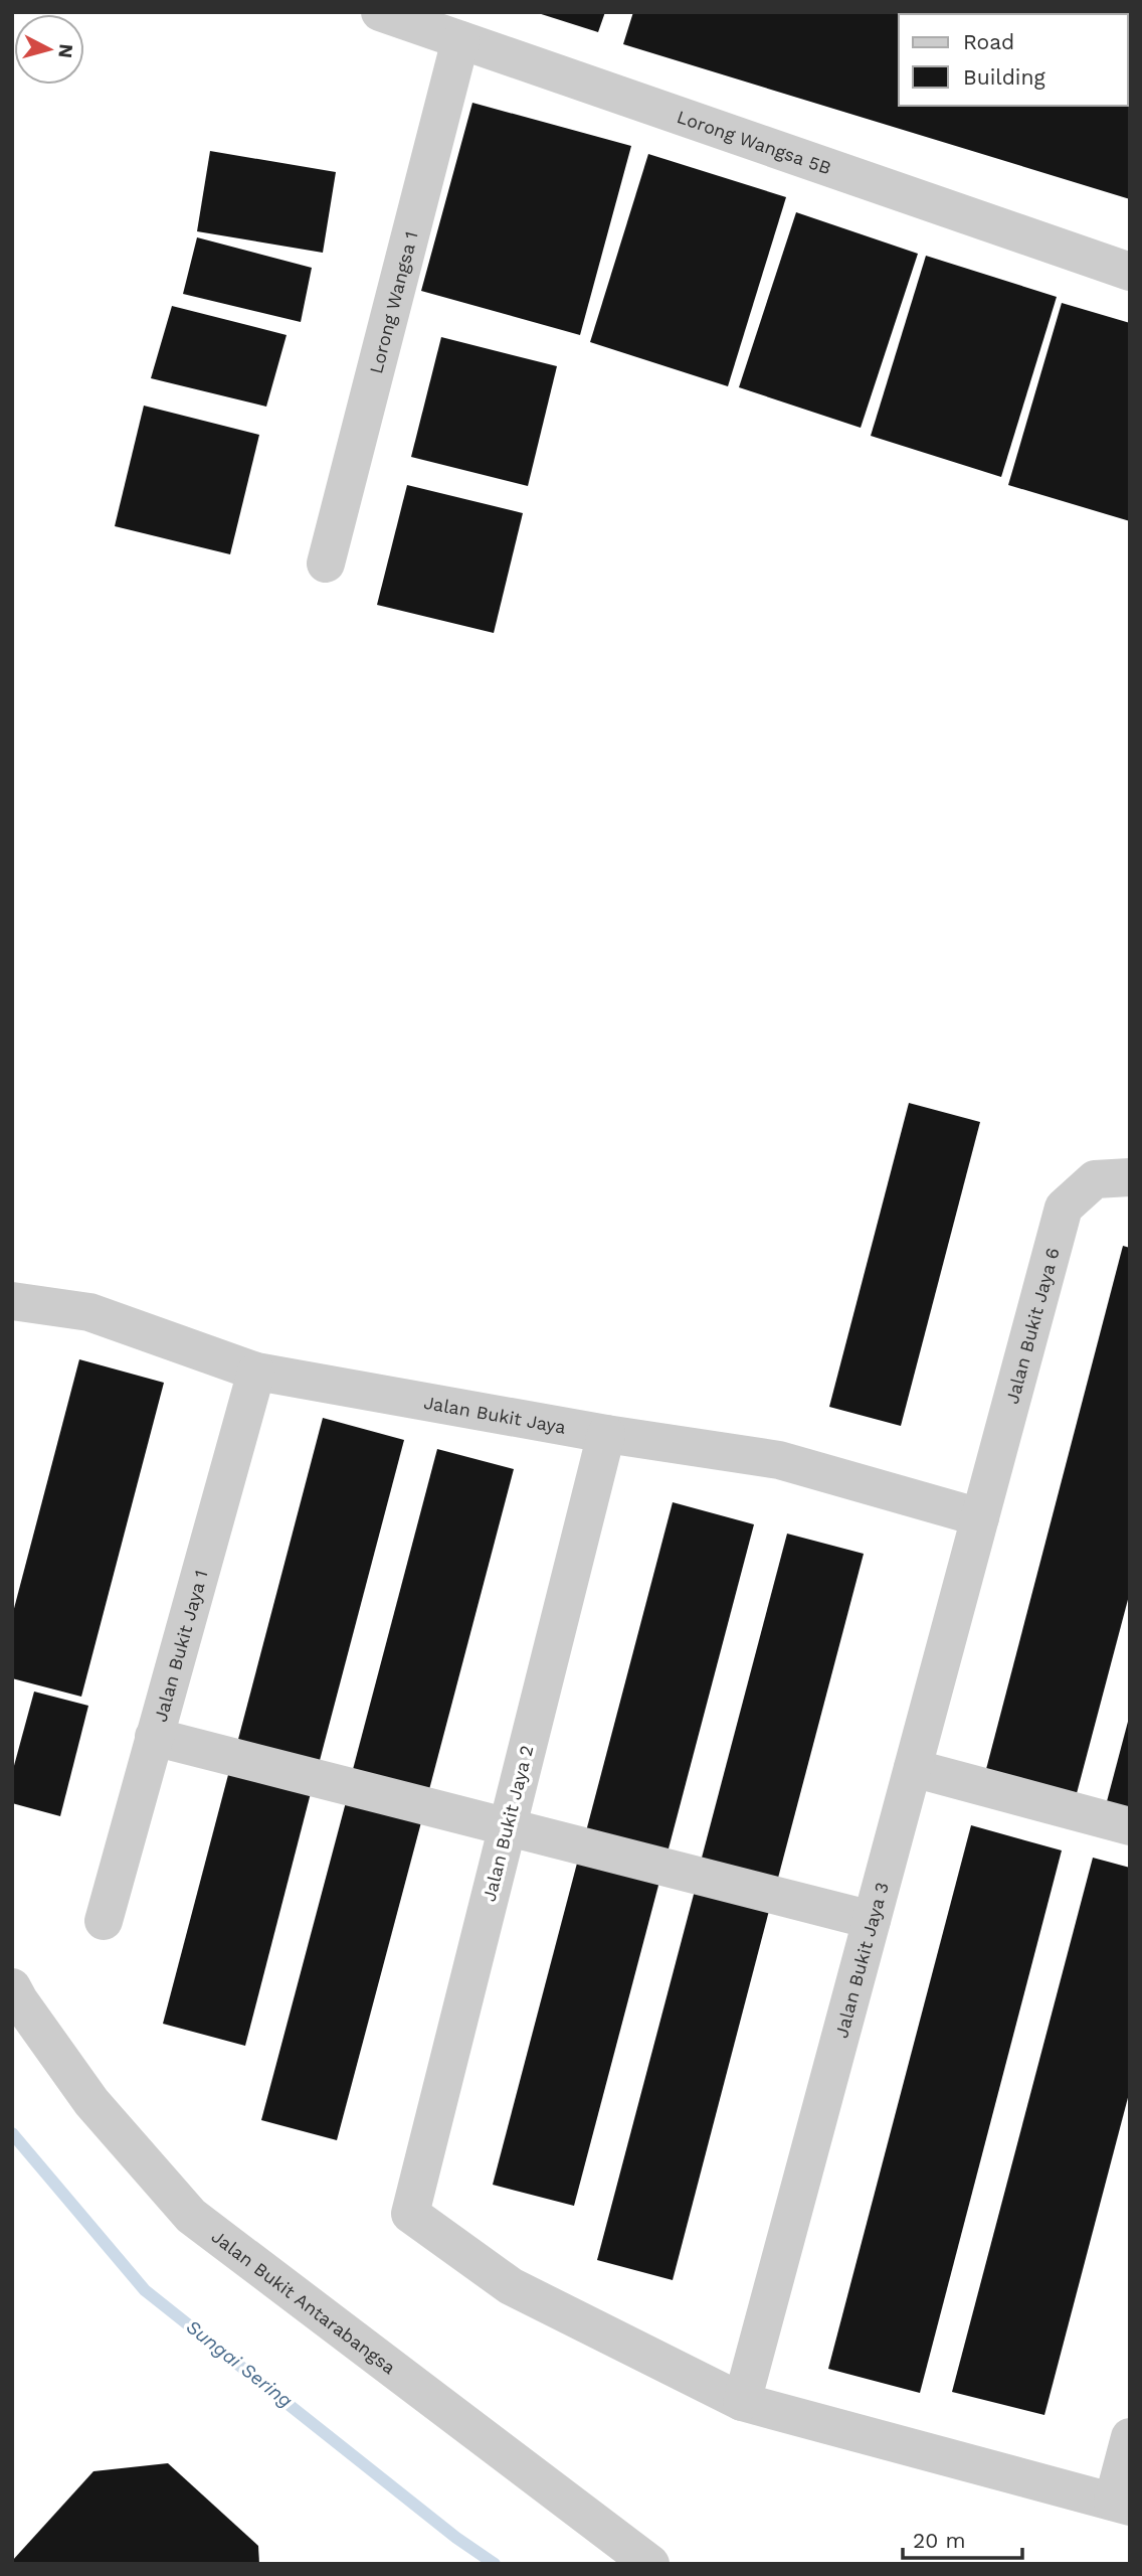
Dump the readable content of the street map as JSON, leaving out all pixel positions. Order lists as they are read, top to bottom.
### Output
{
  "streets": {
    "street": [
      "Lorong Wangsa 5B",
      "Lorong Wangsa 1",
      "Jalan Bukit Jaya 6",
      "Jalan Bukit Jaya",
      "Jalan Bukit Jaya 1",
      "Jalan Bukit Jaya 2",
      "Jalan Bukit Jaya 3",
      "Jalan Bukit Antarabangsa"
    ]
  },
  "crossings": [
    ["Lorong Wangsa 5B", "Lorong Wangsa 1"],
    ["Jalan Bukit Jaya 6", "Jalan Bukit Jaya"],
    ["Jalan Bukit Jaya 6", "Jalan Bukit Jaya 3"],
    ["Jalan Bukit Jaya", "Jalan Bukit Jaya 1"],
    ["Jalan Bukit Jaya", "Jalan Bukit Jaya 2"],
    ["Jalan Bukit Jaya", "Jalan Bukit Jaya 3"],
    ["Jalan Bukit Jaya 2", "Jalan Bukit Jaya 3"]
  ],
  "water": ["Sungai Sering"],
  "legend": ["Road", "Building"],
  "scale_bar": "20 m",
  "north": "right"
}
